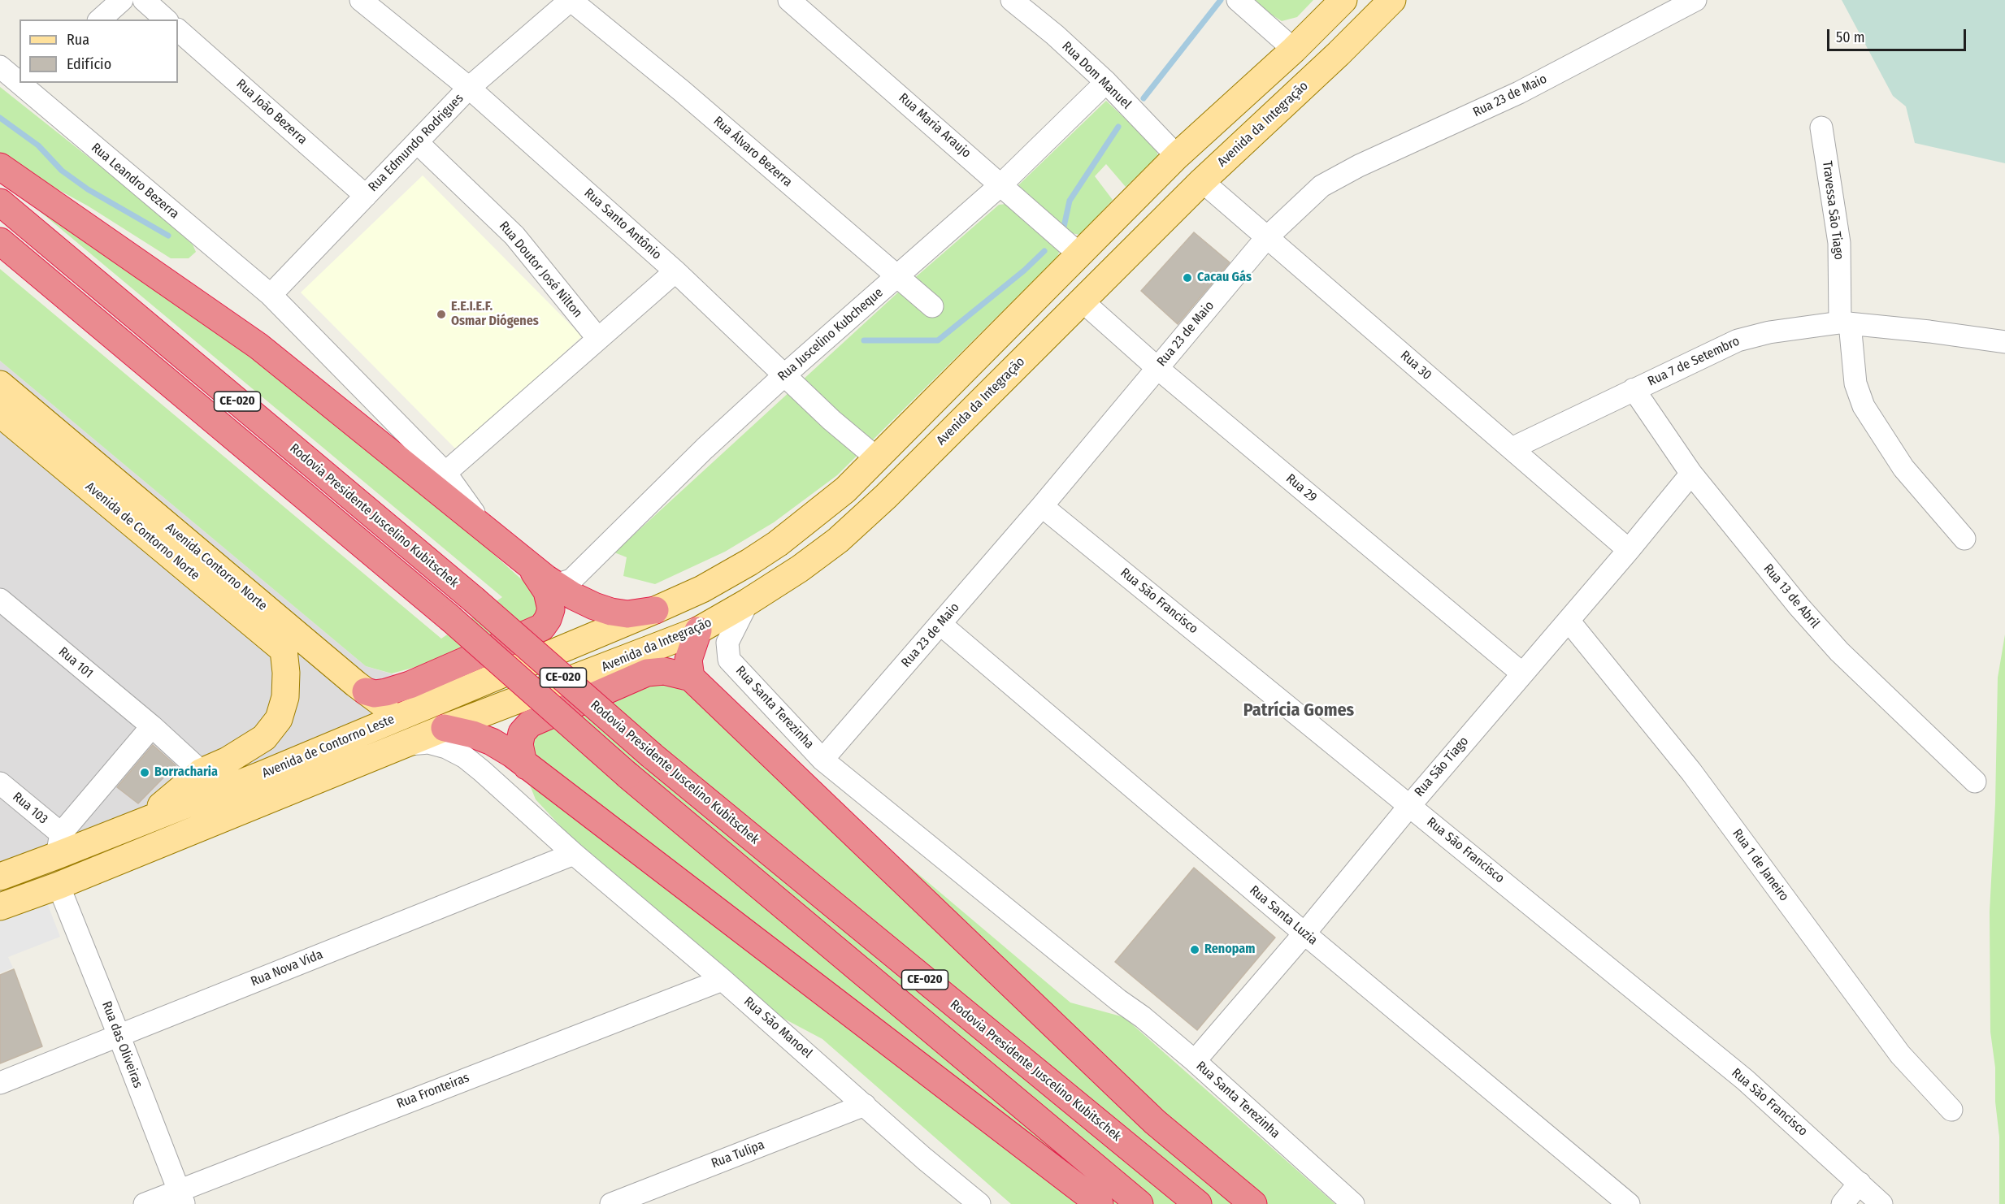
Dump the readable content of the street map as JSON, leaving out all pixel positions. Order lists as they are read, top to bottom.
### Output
{
  "streets": {
    "highway": ["CE-020", "Rodovia Presidente Juscelino Kubitschek"],
    "main road": [
      "Avenida da Integração",
      "Avenida de Contorno Norte",
      "Avenida Contorno Norte",
      "Avenida de Contorno Leste"
    ],
    "street": [
      "Rua Dom Manuel",
      "Rua 23 de Maio",
      "Rua João Bezerra",
      "Rua Maria Araujo",
      "Rua Edmundo Rodrigues",
      "Rua Álvaro Bezerra",
      "Rua Leandro Bezerra",
      "Travessa São Tiago",
      "Rua Santo Antônio",
      "Rua Doutor José Nilton",
      "Rua Juscelino Kubcheque",
      "Rua 7 de Setembro",
      "Rua 30",
      "Rua 29",
      "Rua 13 de Abril",
      "Rua São Francisco",
      "Rua 101",
      "Rua Santa Terezinha",
      "Rua São Tiago",
      "Rua 103",
      "Rua 1 de Janeiro",
      "Rua Santa Luzia",
      "Rua Nova Vida",
      "Rua São Manoel",
      "Rua das Oliveiras",
      "Rua Fronteiras",
      "Rua Tulipa"
    ]
  },
  "crossings": [
    ["Rua Dom Manuel", "Rua Juscelino Kubcheque"],
    ["Rua 23 de Maio", "Rua 30"],
    ["Rua 23 de Maio", "Rua 29"],
    ["Rua 23 de Maio", "Rua São Francisco"],
    ["Rua 23 de Maio", "Rua Santa Terezinha"],
    ["Rua 23 de Maio", "Rua Santa Luzia"],
    ["Rua João Bezerra", "Rua Edmundo Rodrigues"],
    ["Avenida da Integração", "Rua 30"],
    ["Avenida da Integração", "Rua 29"],
    ["Avenida da Integração", "Rua Santa Terezinha"],
    ["Avenida da Integração", "Avenida de Contorno Leste"],
    ["Rua Maria Araujo", "Rua Juscelino Kubcheque"],
    ["Rua Edmundo Rodrigues", "Rua Álvaro Bezerra"],
    ["Rua Edmundo Rodrigues", "Rua Leandro Bezerra"],
    ["Rua Edmundo Rodrigues", "Rua Santo Antônio"],
    ["Rua Edmundo Rodrigues", "Rua Doutor José Nilton"],
    ["Rua Álvaro Bezerra", "Rua Juscelino Kubcheque"],
    ["Travessa São Tiago", "Rua 7 de Setembro"],
    ["Rua Santo Antônio", "Rua Juscelino Kubcheque"],
    ["Rua 7 de Setembro", "Rua 30"],
    ["Rua 7 de Setembro", "Rua 13 de Abril"],
    ["Rua 30", "Rua São Tiago"],
    ["Rua 29", "Rua São Tiago"],
    ["Avenida de Contorno Norte", "Avenida Contorno Norte"],
    ["Avenida Contorno Norte", "Avenida de Contorno Leste"],
    ["Rua 13 de Abril", "Rua São Tiago"],
    ["Rua São Francisco", "Rua São Tiago"],
    ["Rua Santa Terezinha", "Rua São Tiago"],
    ["Avenida de Contorno Leste", "Rua 103"],
    ["Avenida de Contorno Leste", "Rua São Manoel"],
    ["Avenida de Contorno Leste", "Rua das Oliveiras"],
    ["Rua São Tiago", "Rua 1 de Janeiro"],
    ["Rua São Tiago", "Rua Santa Luzia"],
    ["Rua Nova Vida", "Rua São Manoel"],
    ["Rua Nova Vida", "Rua das Oliveiras"],
    ["Rua São Manoel", "Rua Fronteiras"],
    ["Rua São Manoel", "Rua Tulipa"],
    ["Rua das Oliveiras", "Rua Fronteiras"]
  ],
  "districts": ["Patrícia Gomes"],
  "places": [
    "Cacau Gás",
    "E.E.I.E.F. Osmar Diógenes",
    "Borracharia",
    "Renopam"
  ],
  "legend": ["Rua", "Edifício"],
  "scale_bar": "50 m"
}
